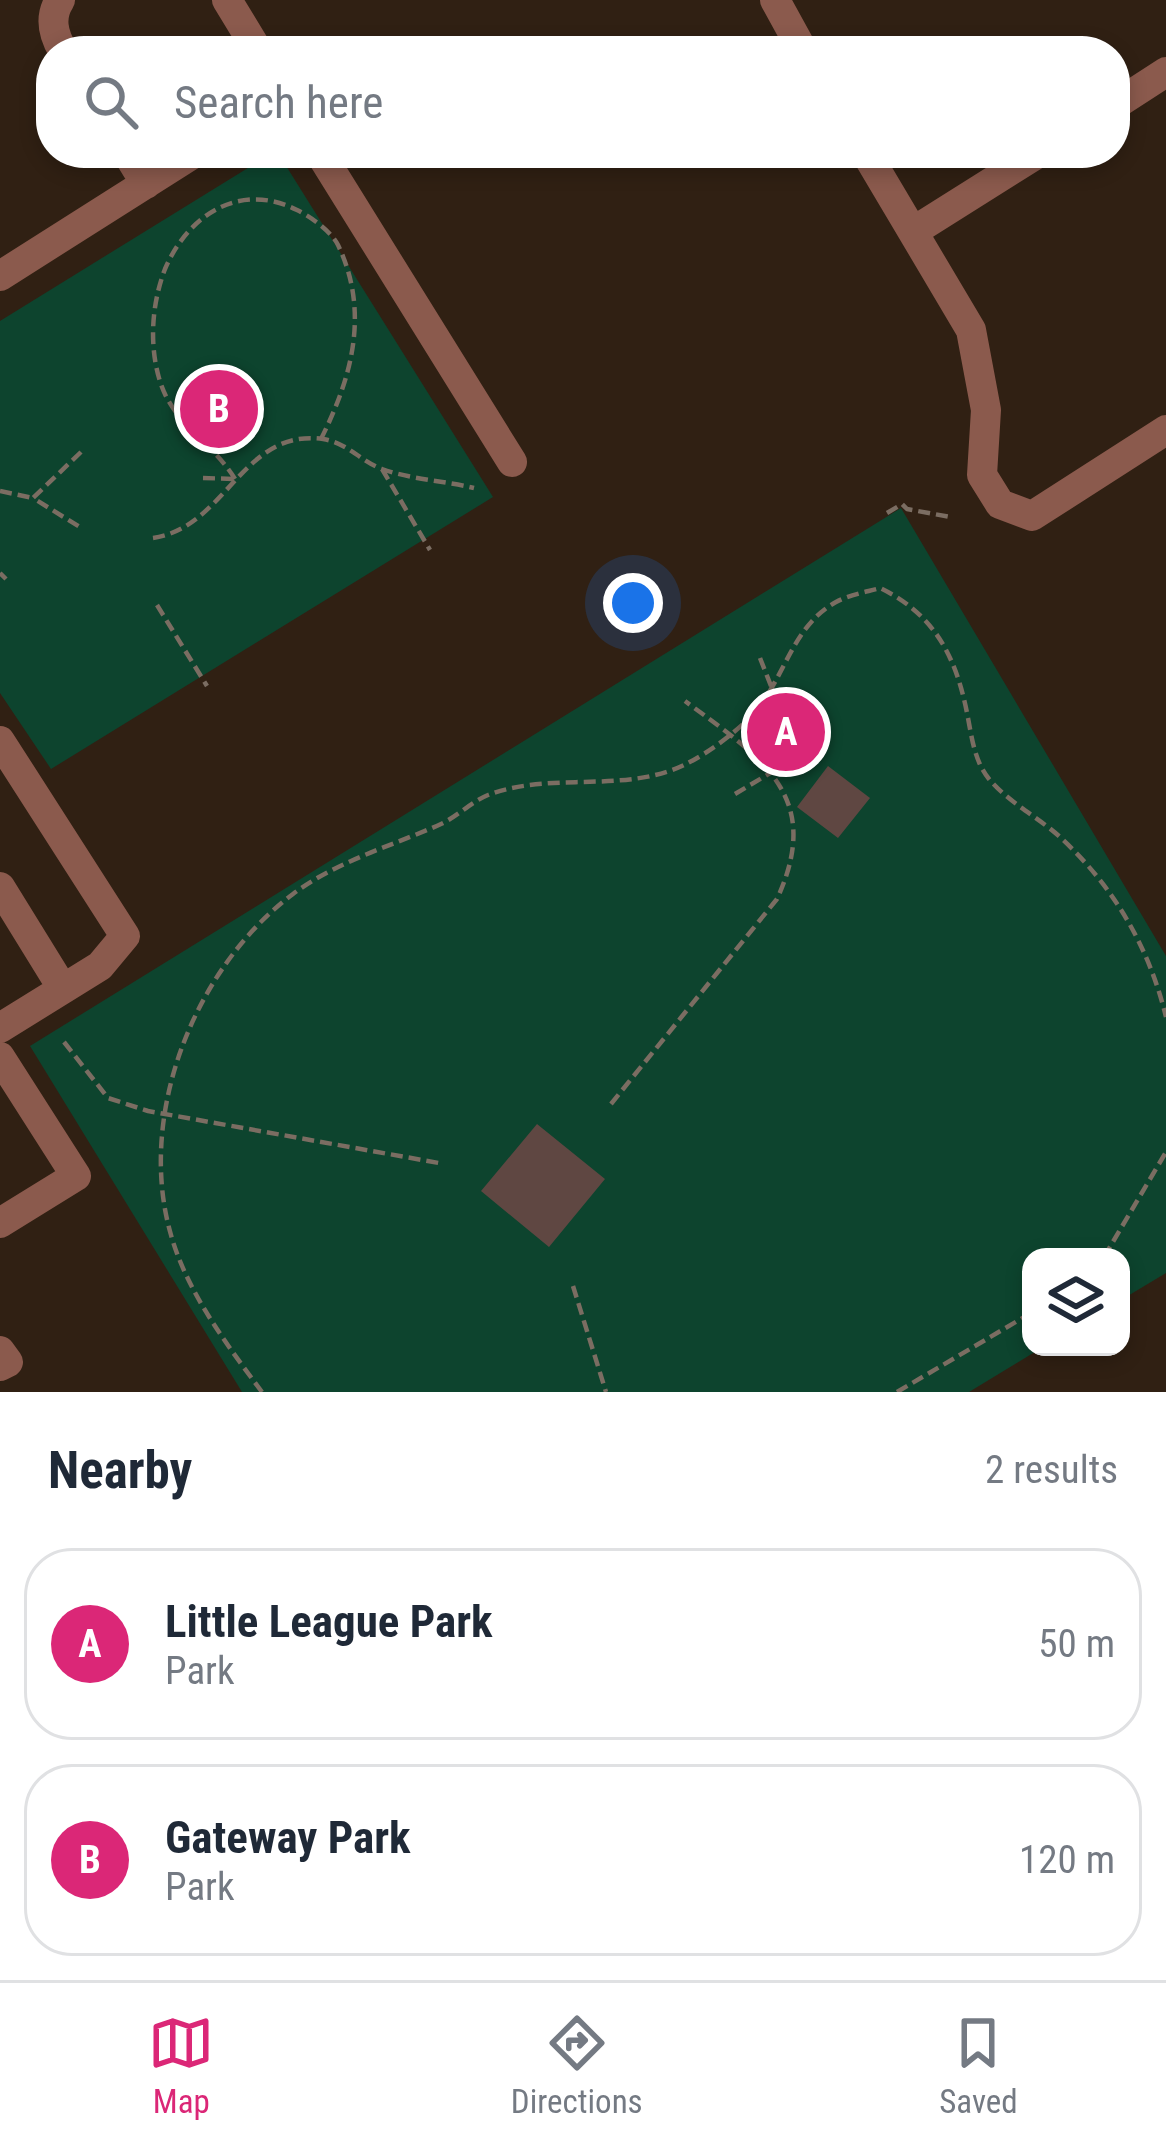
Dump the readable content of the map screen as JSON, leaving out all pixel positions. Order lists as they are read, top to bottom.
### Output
{
  "page": {
    "search": "Search here",
    "pins": ["B", "A"],
    "heading": ["Nearby", "2 results"],
    "list": [
      {
        "mark": "A",
        "name": "Little League Park",
        "note": "Park",
        "value": "50 m"
      },
      {
        "mark": "B",
        "name": "Gateway Park",
        "note": "Park",
        "value": "120 m"
      }
    ],
    "nav": ["Map", "Directions", "Saved"]
  }
}
